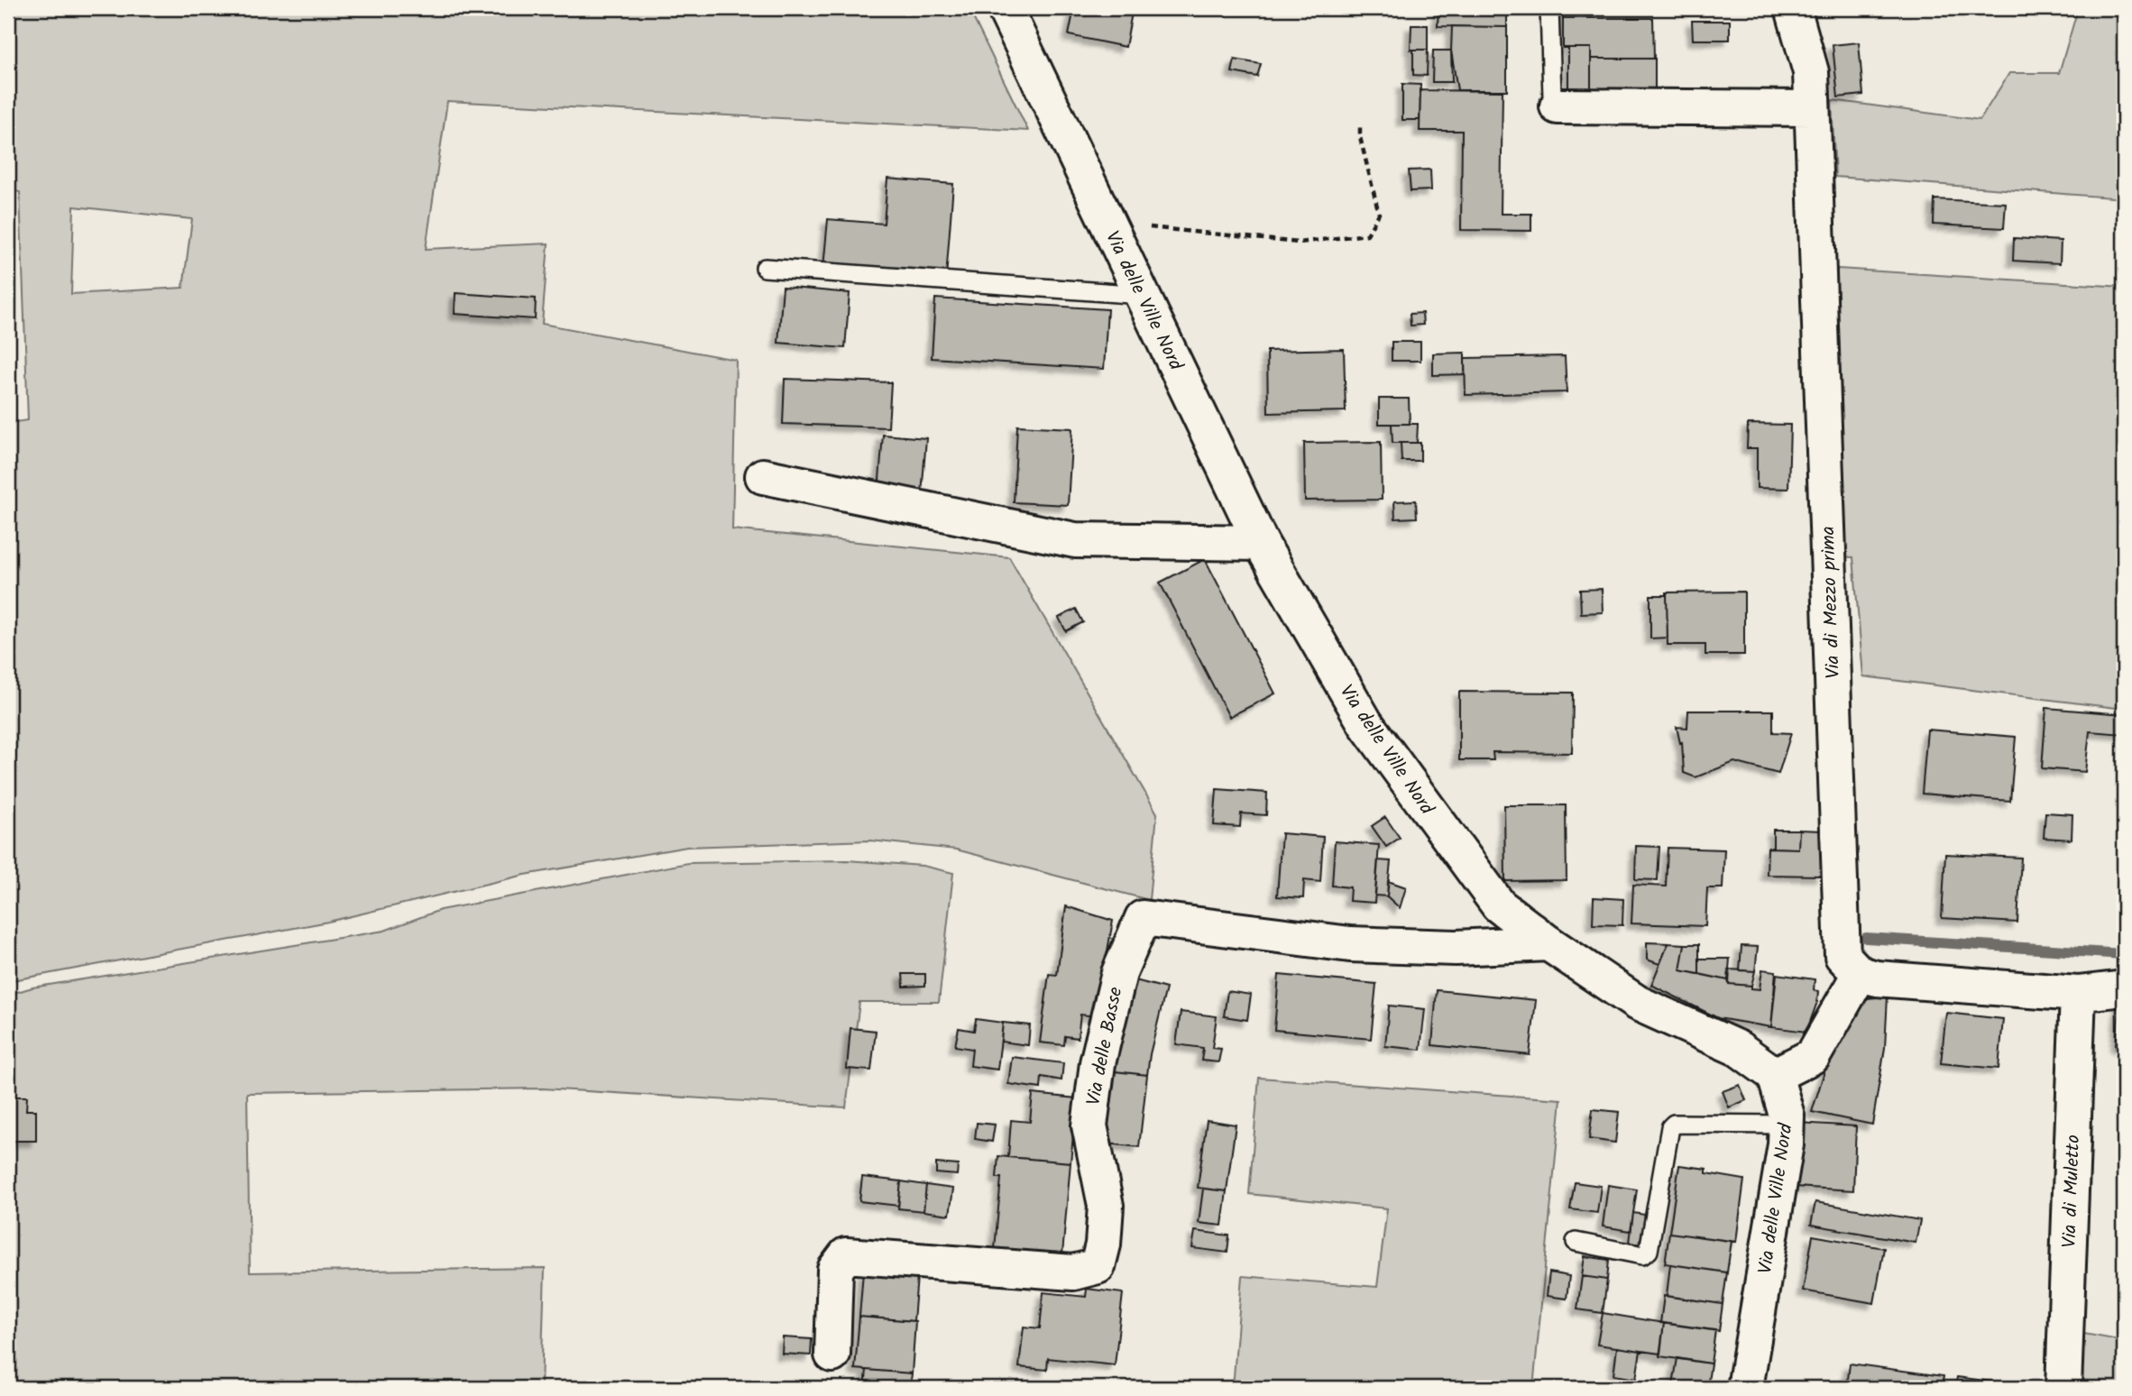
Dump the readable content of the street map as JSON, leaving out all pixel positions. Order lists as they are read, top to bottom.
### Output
{
  "streets": {
    "street": [
      "Via delle Ville Nord",
      "Via di Mezzo prima",
      "Via delle Basse",
      "Via di Muletto"
    ]
  },
  "crossings": [
    ["Via delle Ville Nord", "Via delle Basse"]
  ]
}
